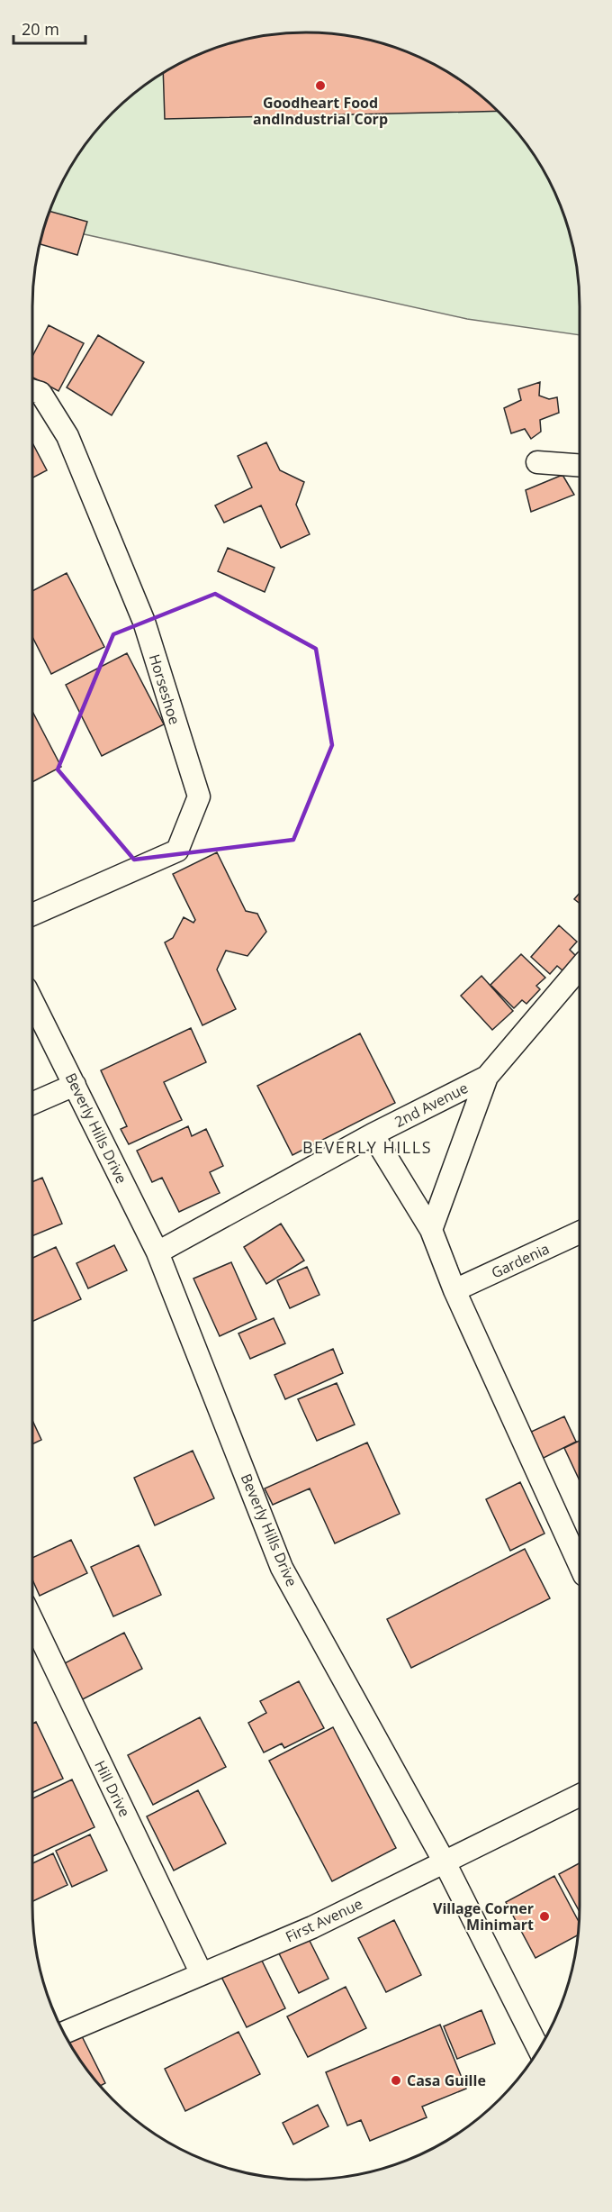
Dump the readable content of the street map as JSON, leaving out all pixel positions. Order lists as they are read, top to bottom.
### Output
{
  "streets": {
    "street": [
      "Horseshoe",
      "2nd Avenue",
      "Beverly Hills Drive",
      "Gardenia",
      "Hill Drive",
      "First Avenue"
    ]
  },
  "crossings": [
    ["2nd Avenue", "Beverly Hills Drive"],
    ["Beverly Hills Drive", "First Avenue"],
    ["Hill Drive", "First Avenue"]
  ],
  "districts": ["BEVERLY HILLS"],
  "places": ["Goodheart Food andIndustrial Corp", "Village Corner Minimart", "Casa Guille"],
  "scale_bar": "20 m"
}
